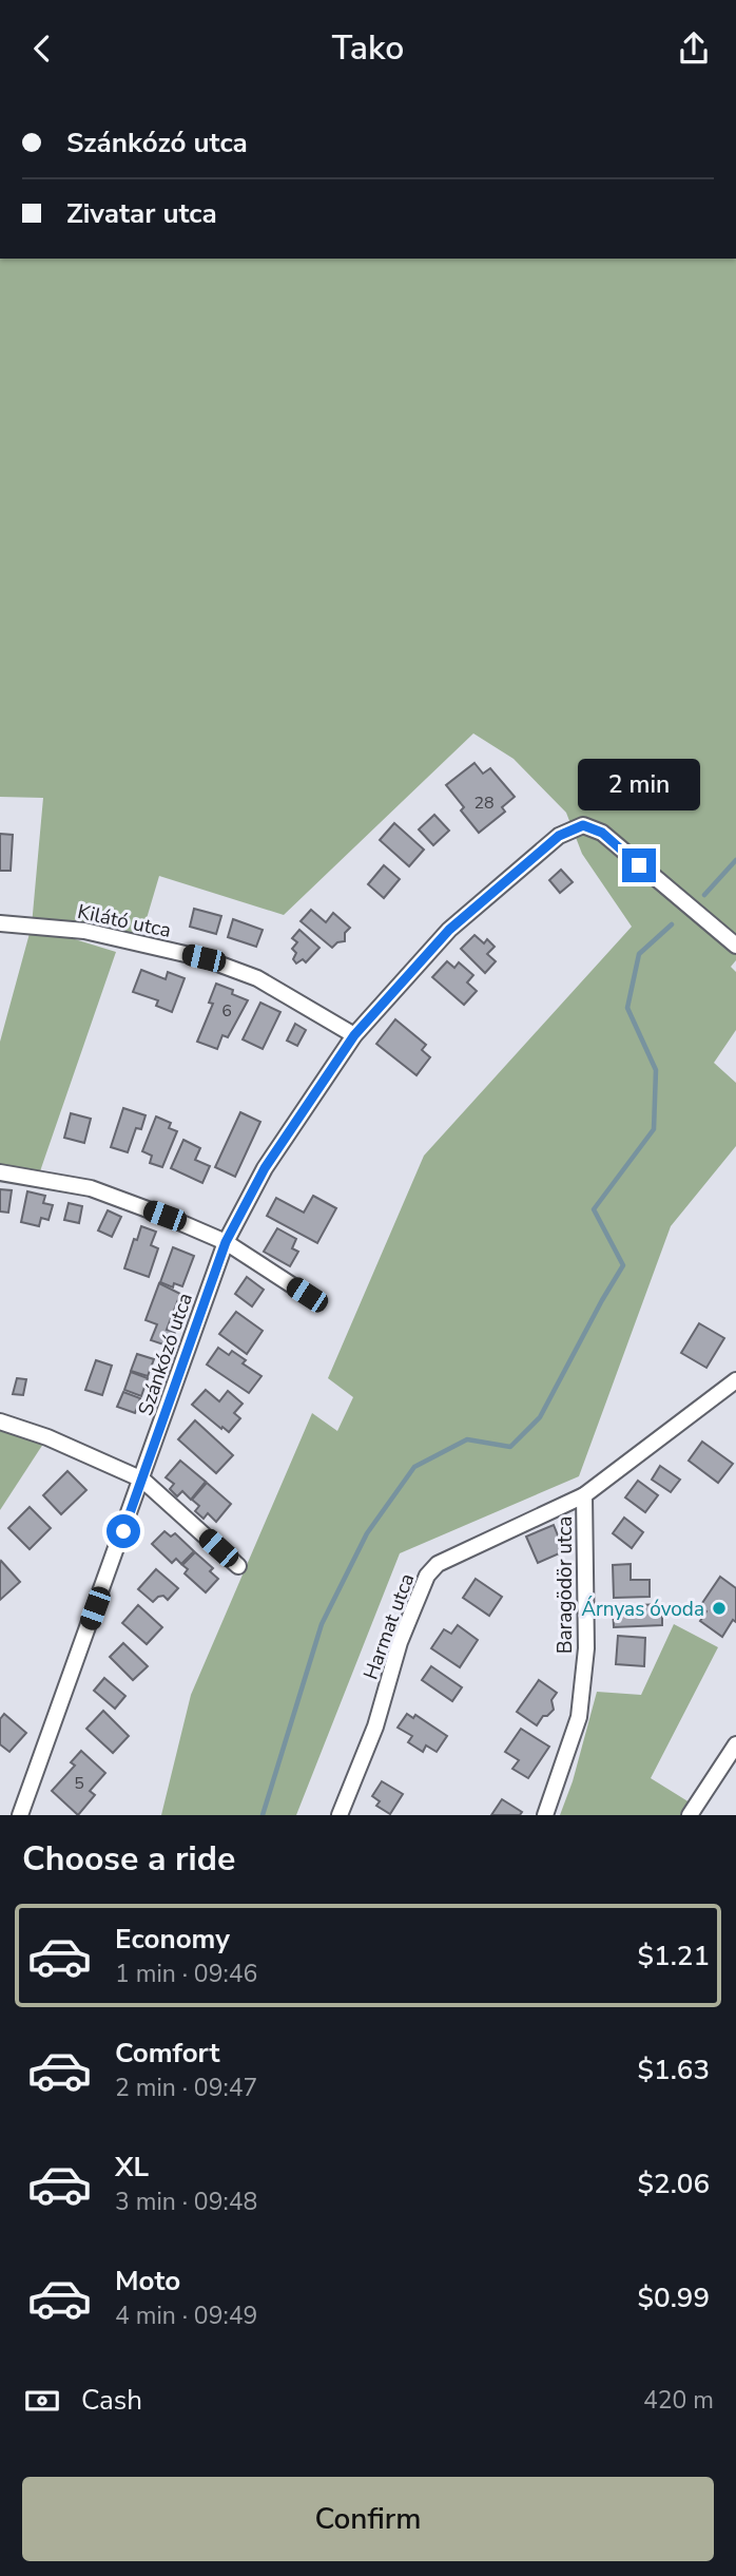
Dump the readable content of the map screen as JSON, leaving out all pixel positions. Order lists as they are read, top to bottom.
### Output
{
  "streets": {
    "street": [
      "Kilátó utca",
      "Szánkózó utca",
      "Baragödör utca",
      "Harmat utca"
    ]
  },
  "crossings": [
    ["Kilátó utca", "Szánkózó utca"],
    ["Baragödör utca", "Harmat utca"]
  ],
  "places": ["Árnyas óvoda"],
  "house_numbers": ["28", "6", "5"],
  "page": {
    "header": "Tako",
    "banner": ["Szánkózó utca", "Zivatar utca"],
    "bubble": "2 min",
    "heading": "Choose a ride",
    "list": [
      {
        "name": "Economy",
        "note": "1 min · 09:46",
        "value": "$1.21"
      },
      {
        "name": "Comfort",
        "note": "2 min · 09:47",
        "value": "$1.63"
      },
      {
        "name": "XL",
        "note": "3 min · 09:48",
        "value": "$2.06"
      },
      {
        "name": "Moto",
        "note": "4 min · 09:49",
        "value": "$0.99"
      }
    ],
    "pay": ["Cash", "420 m"],
    "buttons": "Confirm"
  }
}
